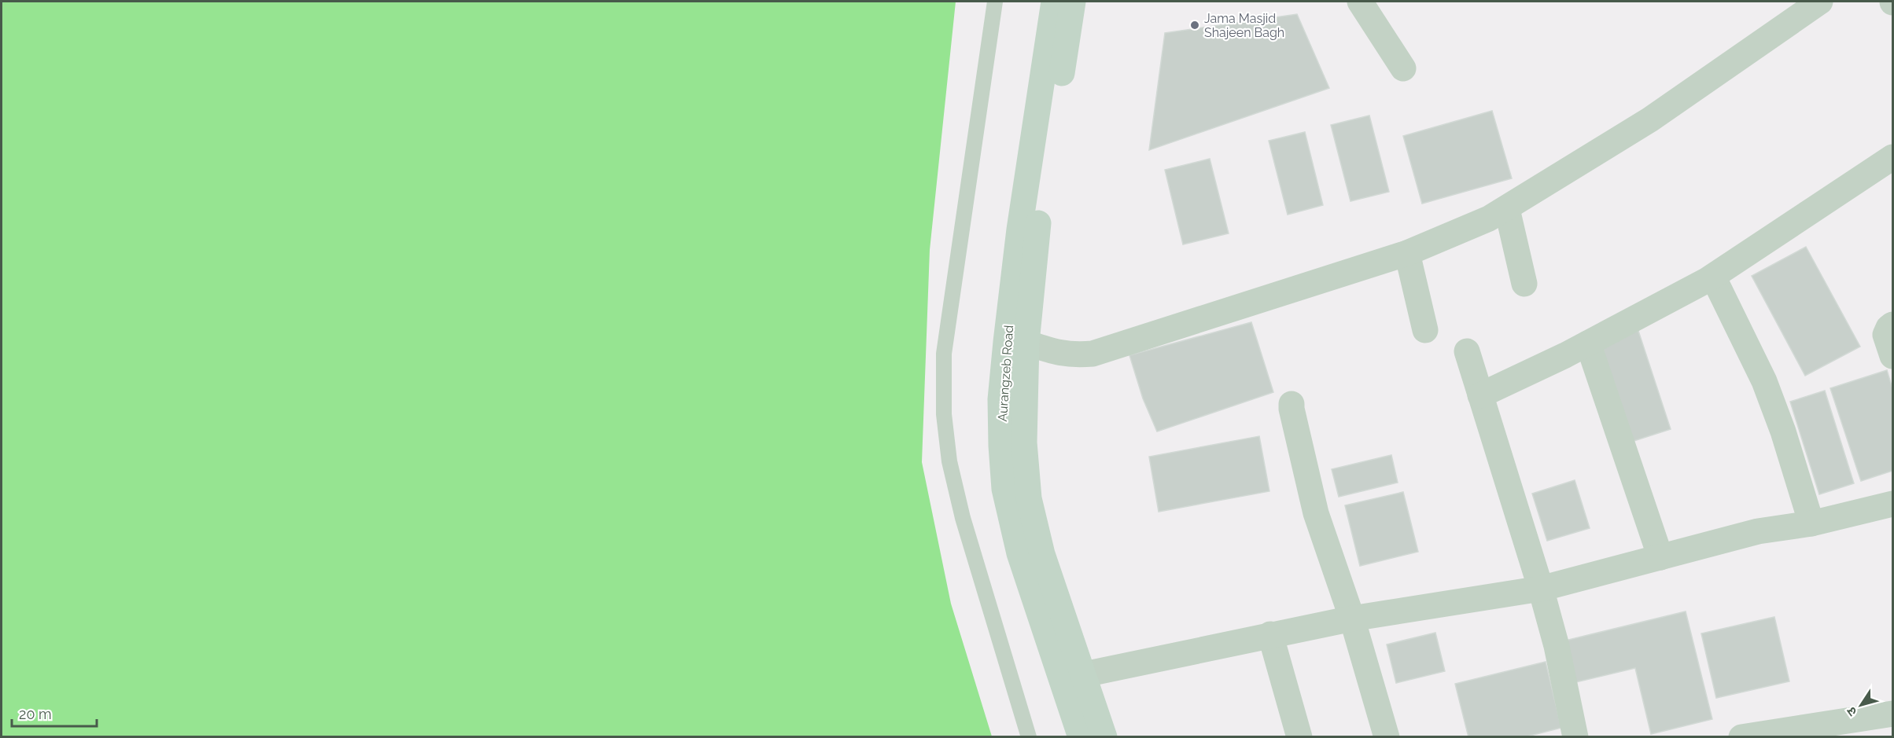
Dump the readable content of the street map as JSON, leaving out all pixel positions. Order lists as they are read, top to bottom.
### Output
{
  "streets": {
    "main road": ["Aurangzeb Road"]
  },
  "places": ["Jama Masjid Shajeen Bagh"],
  "scale_bar": "20 m",
  "north": "bottom left"
}
